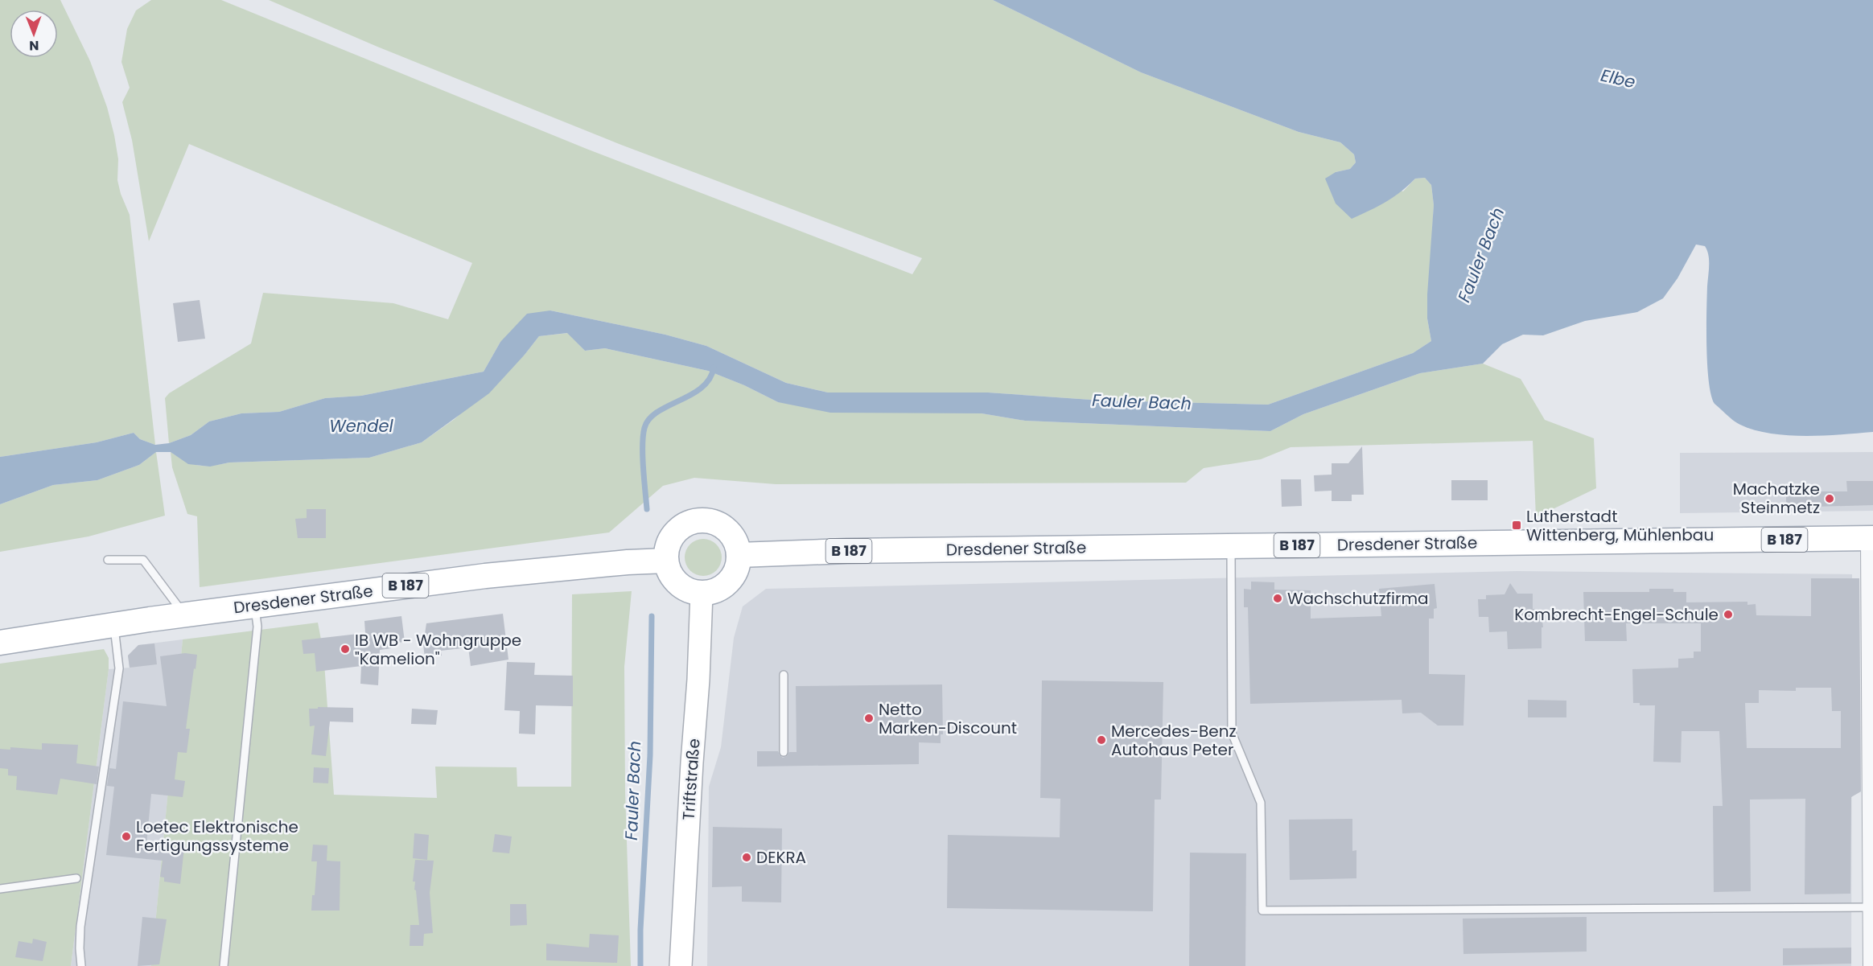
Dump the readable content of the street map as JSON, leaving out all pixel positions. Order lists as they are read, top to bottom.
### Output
{
  "streets": {
    "main road": ["B 187", "Dresdener Straße", "Triftstraße"]
  },
  "crossings": [
    ["Dresdener Straße", "Triftstraße"]
  ],
  "water": ["Elbe", "Fauler Bach", "Wendel"],
  "places": {
    "other": [
      "Machatzke Steinmetz",
      "Wachschutzfirma",
      "Kombrecht-Engel-Schule",
      "IB WB - Wohngruppe \"Kamelion\"",
      "Netto Marken-Discount",
      "Mercedes-Benz Autohaus Peter",
      "Loetec Elektronische Fertigungssysteme",
      "DEKRA"
    ],
    "transit": ["Lutherstadt Wittenberg, Mühlenbau"]
  },
  "north": "bottom"
}
